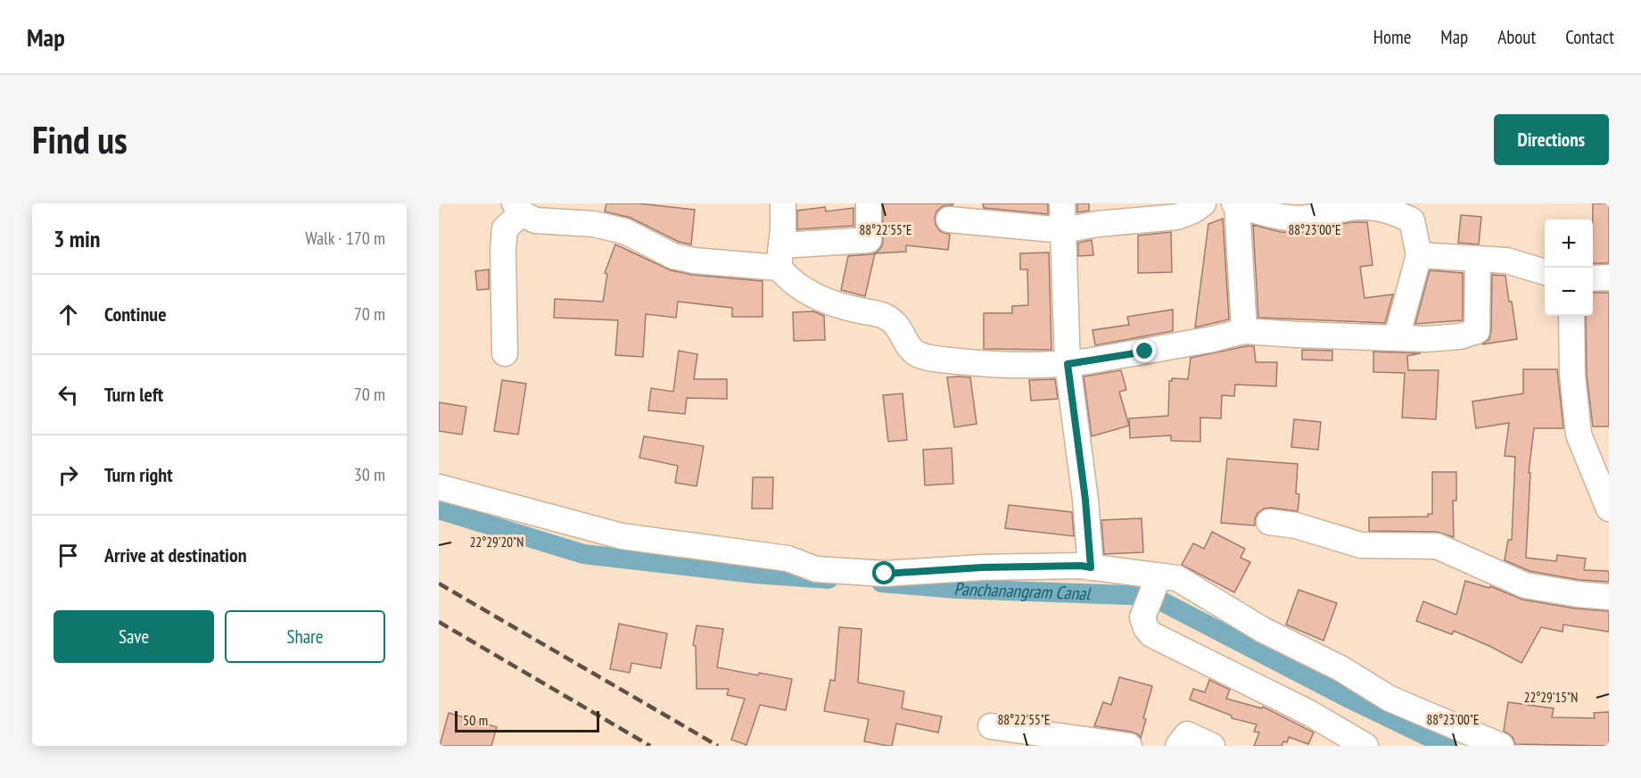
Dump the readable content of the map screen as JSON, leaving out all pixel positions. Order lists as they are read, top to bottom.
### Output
{
  "water": ["Panchanangram Canal"],
  "scale_bar": "50 m",
  "page": {
    "header": "Map",
    "nav": [
      "Home",
      "Map",
      "About",
      "Contact"
    ],
    "buttons": [
      "Directions",
      ["Save", "Share"]
    ],
    "title": "Find us",
    "heading": ["3 min", "Walk · 170 m"],
    "map_buttons": ["+", "−"],
    "list": [
      ["Continue", "70 m"],
      ["Turn left", "70 m"],
      ["Turn right", "30 m"],
      "Arrive at destination"
    ],
    "scale": "50 m"
  },
  "coordinates": [
    "88°23'00\"E",
    "88°22'55\"E",
    "22°29'20\"N",
    "22°29'15\"N"
  ]
}
